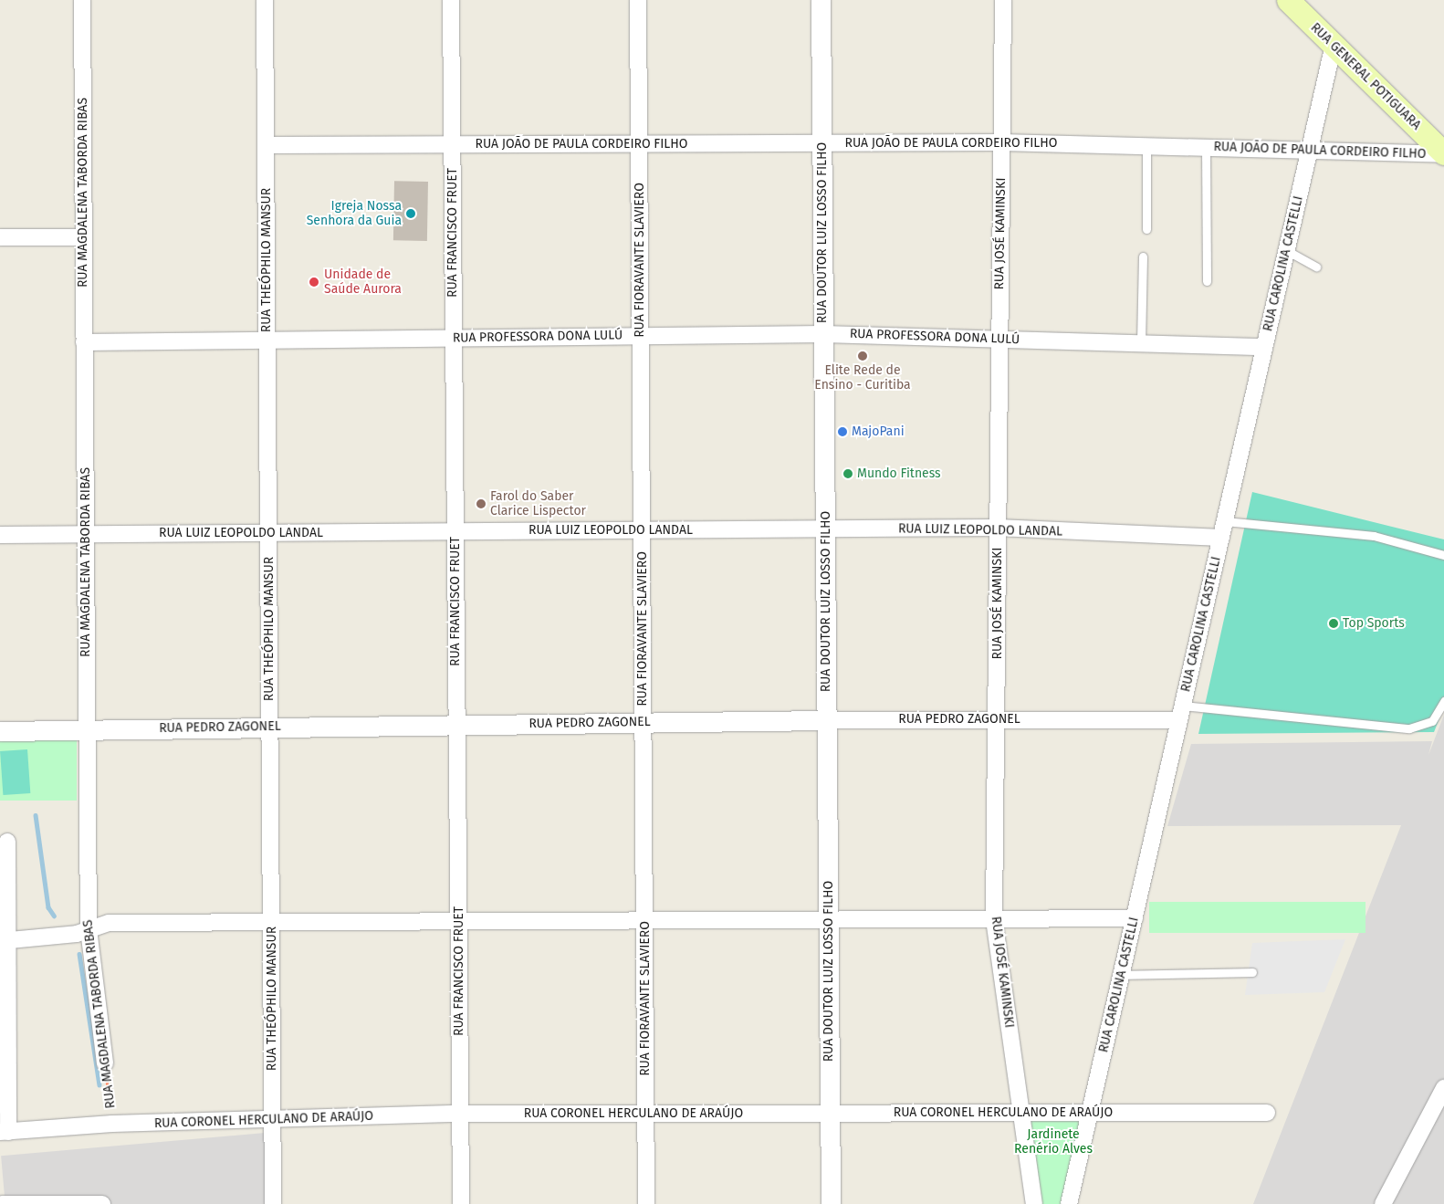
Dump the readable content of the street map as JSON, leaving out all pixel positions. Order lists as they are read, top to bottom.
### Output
{
  "streets": {
    "main road": ["RUA GENERAL POTIGUARA"],
    "street": [
      "RUA JOÃO DE PAULA CORDEIRO FILHO",
      "RUA MAGDALENA TABORDA RIBAS",
      "RUA FRANCISCO FRUET",
      "RUA DOUTOR LUIZ LOSSO FILHO",
      "RUA JOSÉ KAMINSKI",
      "RUA THEÓPHILO MANSUR",
      "RUA FIORAVANTE SLAVIERO",
      "RUA CAROLINA CASTELLI",
      "RUA PROFESSORA DONA LULÚ",
      "RUA LUIZ LEOPOLDO LANDAL",
      "RUA PEDRO ZAGONEL",
      "RUA CORONEL HERCULANO DE ARAÚJO"
    ]
  },
  "crossings": [
    ["RUA GENERAL POTIGUARA", "RUA JOÃO DE PAULA CORDEIRO FILHO"],
    ["RUA GENERAL POTIGUARA", "RUA CAROLINA CASTELLI"],
    ["RUA JOÃO DE PAULA CORDEIRO FILHO", "RUA FRANCISCO FRUET"],
    ["RUA JOÃO DE PAULA CORDEIRO FILHO", "RUA DOUTOR LUIZ LOSSO FILHO"],
    ["RUA JOÃO DE PAULA CORDEIRO FILHO", "RUA JOSÉ KAMINSKI"],
    ["RUA JOÃO DE PAULA CORDEIRO FILHO", "RUA THEÓPHILO MANSUR"],
    ["RUA JOÃO DE PAULA CORDEIRO FILHO", "RUA FIORAVANTE SLAVIERO"],
    ["RUA JOÃO DE PAULA CORDEIRO FILHO", "RUA CAROLINA CASTELLI"],
    ["RUA MAGDALENA TABORDA RIBAS", "RUA PROFESSORA DONA LULÚ"],
    ["RUA MAGDALENA TABORDA RIBAS", "RUA LUIZ LEOPOLDO LANDAL"],
    ["RUA MAGDALENA TABORDA RIBAS", "RUA PEDRO ZAGONEL"],
    ["RUA MAGDALENA TABORDA RIBAS", "RUA CORONEL HERCULANO DE ARAÚJO"],
    ["RUA FRANCISCO FRUET", "RUA PROFESSORA DONA LULÚ"],
    ["RUA FRANCISCO FRUET", "RUA LUIZ LEOPOLDO LANDAL"],
    ["RUA FRANCISCO FRUET", "RUA PEDRO ZAGONEL"],
    ["RUA FRANCISCO FRUET", "RUA CORONEL HERCULANO DE ARAÚJO"],
    ["RUA DOUTOR LUIZ LOSSO FILHO", "RUA PROFESSORA DONA LULÚ"],
    ["RUA DOUTOR LUIZ LOSSO FILHO", "RUA LUIZ LEOPOLDO LANDAL"],
    ["RUA DOUTOR LUIZ LOSSO FILHO", "RUA PEDRO ZAGONEL"],
    ["RUA DOUTOR LUIZ LOSSO FILHO", "RUA CORONEL HERCULANO DE ARAÚJO"],
    ["RUA JOSÉ KAMINSKI", "RUA PROFESSORA DONA LULÚ"],
    ["RUA JOSÉ KAMINSKI", "RUA LUIZ LEOPOLDO LANDAL"],
    ["RUA JOSÉ KAMINSKI", "RUA PEDRO ZAGONEL"],
    ["RUA JOSÉ KAMINSKI", "RUA CORONEL HERCULANO DE ARAÚJO"],
    ["RUA THEÓPHILO MANSUR", "RUA PROFESSORA DONA LULÚ"],
    ["RUA THEÓPHILO MANSUR", "RUA LUIZ LEOPOLDO LANDAL"],
    ["RUA THEÓPHILO MANSUR", "RUA PEDRO ZAGONEL"],
    ["RUA THEÓPHILO MANSUR", "RUA CORONEL HERCULANO DE ARAÚJO"],
    ["RUA FIORAVANTE SLAVIERO", "RUA PROFESSORA DONA LULÚ"],
    ["RUA FIORAVANTE SLAVIERO", "RUA LUIZ LEOPOLDO LANDAL"],
    ["RUA FIORAVANTE SLAVIERO", "RUA PEDRO ZAGONEL"],
    ["RUA FIORAVANTE SLAVIERO", "RUA CORONEL HERCULANO DE ARAÚJO"],
    ["RUA CAROLINA CASTELLI", "RUA PROFESSORA DONA LULÚ"],
    ["RUA CAROLINA CASTELLI", "RUA LUIZ LEOPOLDO LANDAL"],
    ["RUA CAROLINA CASTELLI", "RUA PEDRO ZAGONEL"],
    ["RUA CAROLINA CASTELLI", "RUA CORONEL HERCULANO DE ARAÚJO"]
  ],
  "parks": ["Jardinete Renério Alves"],
  "places": [
    "Igreja Nossa Senhora da Guia",
    "Unidade de Saúde Aurora",
    "Elite Rede de Ensino - Curitiba",
    "MajoPani",
    "Mundo Fitness",
    "Farol do Saber Clarice Lispector",
    "Top Sports"
  ]
}
